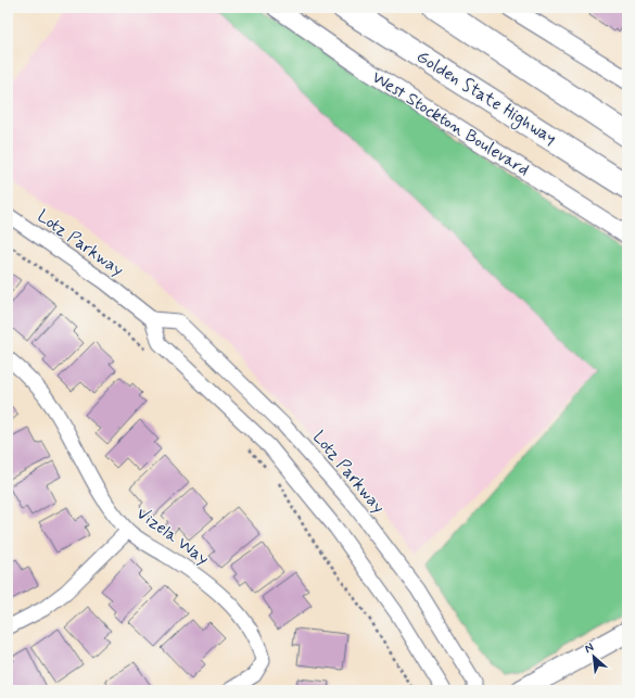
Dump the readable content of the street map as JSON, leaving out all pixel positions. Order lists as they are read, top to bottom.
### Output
{
  "streets": {
    "highway": ["Golden State Highway"],
    "street": ["West Stockton Boulevard", "Lotz Parkway", "Vizela Way"]
  },
  "north": "top left"
}
